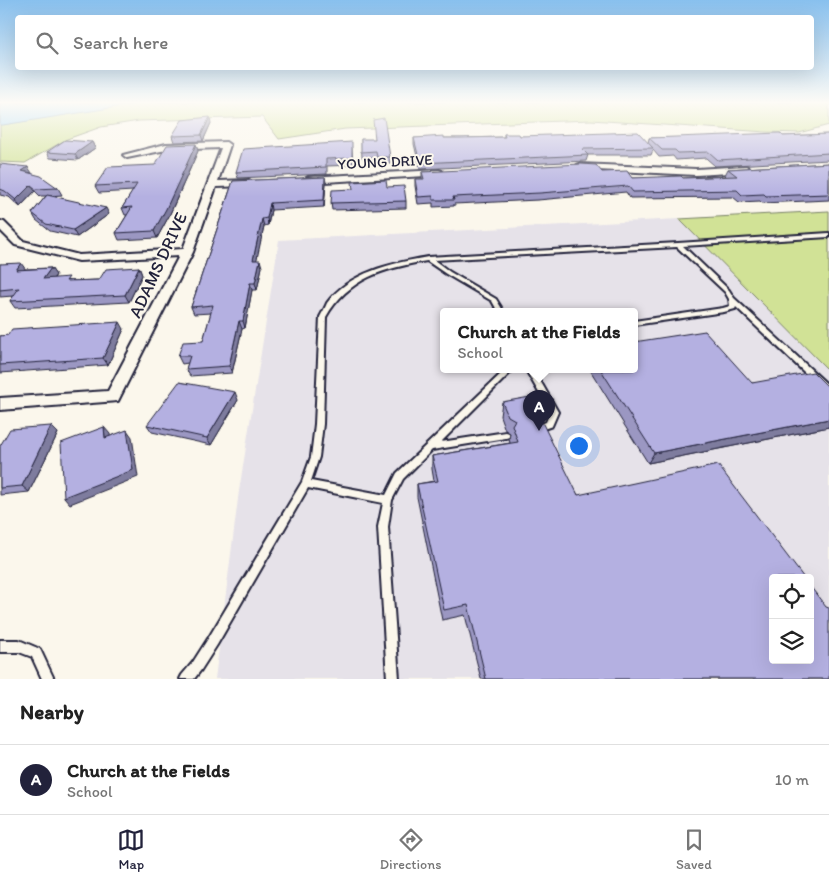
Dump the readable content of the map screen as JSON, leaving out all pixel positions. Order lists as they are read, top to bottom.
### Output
{
  "streets": {
    "street": ["YOUNG DRIVE", "ADAMS DRIVE"]
  },
  "page": {
    "search": "Search here",
    "popup": ["Church at the Fields", "School"],
    "pins": "A",
    "heading": "Nearby",
    "list": [
      {
        "mark": "A",
        "name": "Church at the Fields",
        "note": "School",
        "value": "10 m"
      }
    ],
    "nav": ["Map", "Directions", "Saved"]
  }
}
